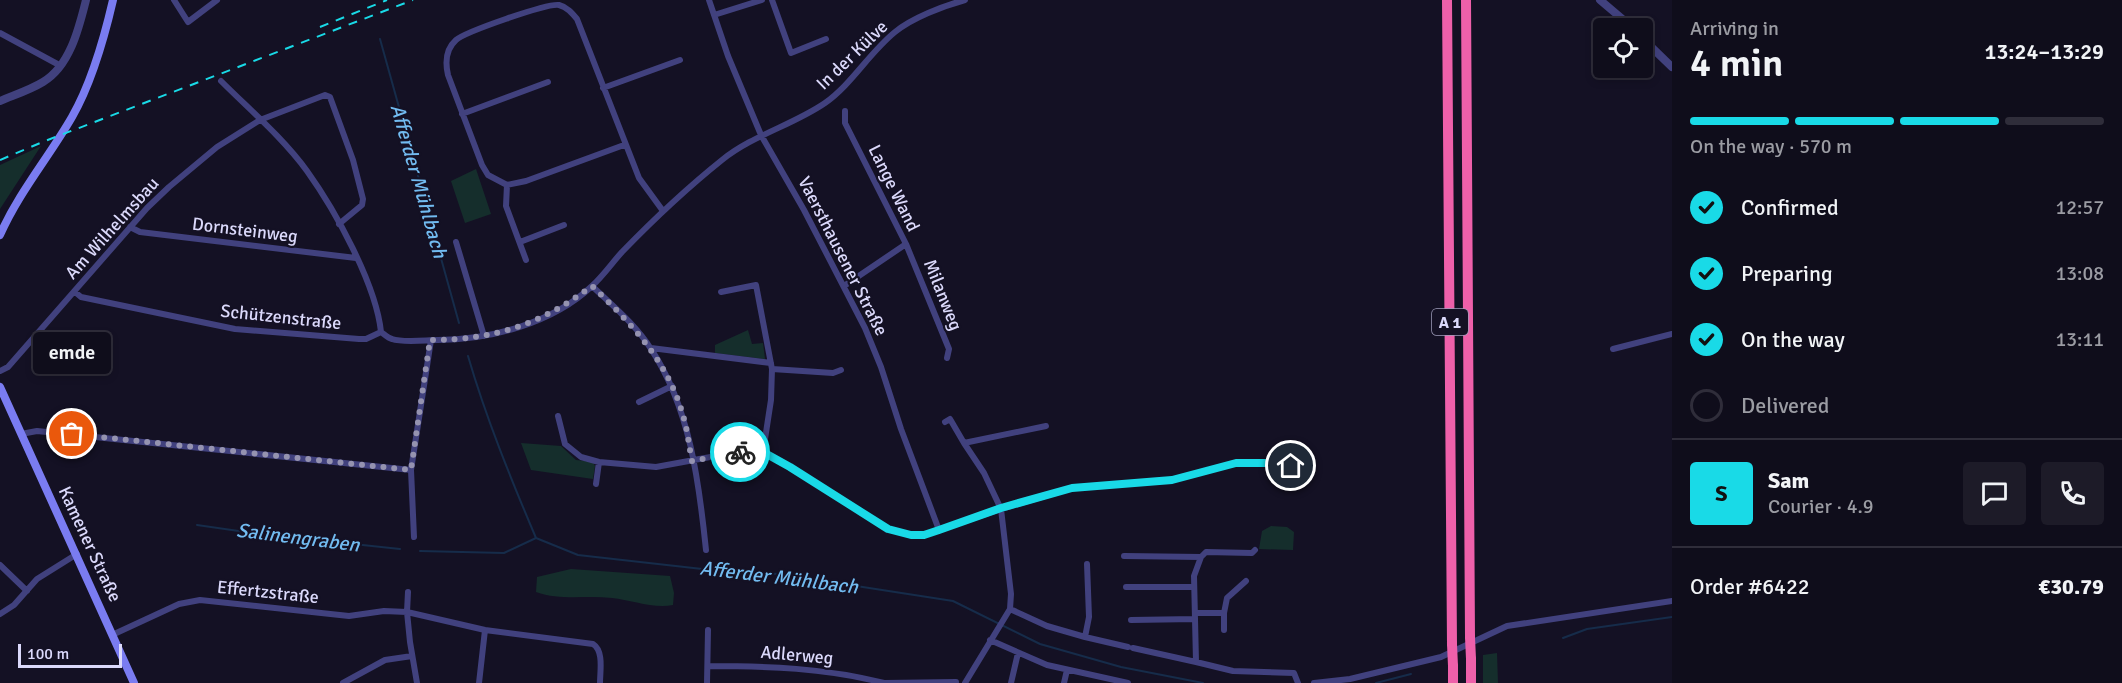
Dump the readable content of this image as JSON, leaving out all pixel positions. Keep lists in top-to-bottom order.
{
  "streets": {
    "highway": ["A 1"],
    "main road": ["Kamener Straße"],
    "street": [
      "In der Külve",
      "Lange Wand",
      "Am Wilhelmsbau",
      "Dornsteinweg",
      "Vaersthausener Straße",
      "Milanweg",
      "Schützenstraße",
      "Effertzstraße",
      "Adlerweg"
    ]
  },
  "crossings": [
    ["In der Külve", "Vaersthausener Straße"],
    ["In der Külve", "Schützenstraße"],
    ["Lange Wand", "Vaersthausener Straße"],
    ["Lange Wand", "Milanweg"],
    ["Am Wilhelmsbau", "Dornsteinweg"],
    ["Am Wilhelmsbau", "Schützenstraße"],
    ["Vaersthausener Straße", "Schützenstraße"],
    ["Kamener Straße", "Effertzstraße"]
  ],
  "water": ["Afferder Mühlbach", "Salinengraben"],
  "places": ["emde"],
  "scale_bar": "100 m",
  "page": {
    "heading": ["4 min", "Arriving in", "13:24–13:29"],
    "panel": [
      "Sam",
      "Courier · 4.9",
      "Order #6422",
      "€30.79"
    ],
    "bar": "On the way · 570 m",
    "list": [
      ["Confirmed", "12:57"],
      ["Preparing", "13:08"],
      ["On the way", "13:11"],
      "Delivered"
    ],
    "bubble": "emde",
    "round": "S",
    "scale": "100 m"
  }
}
